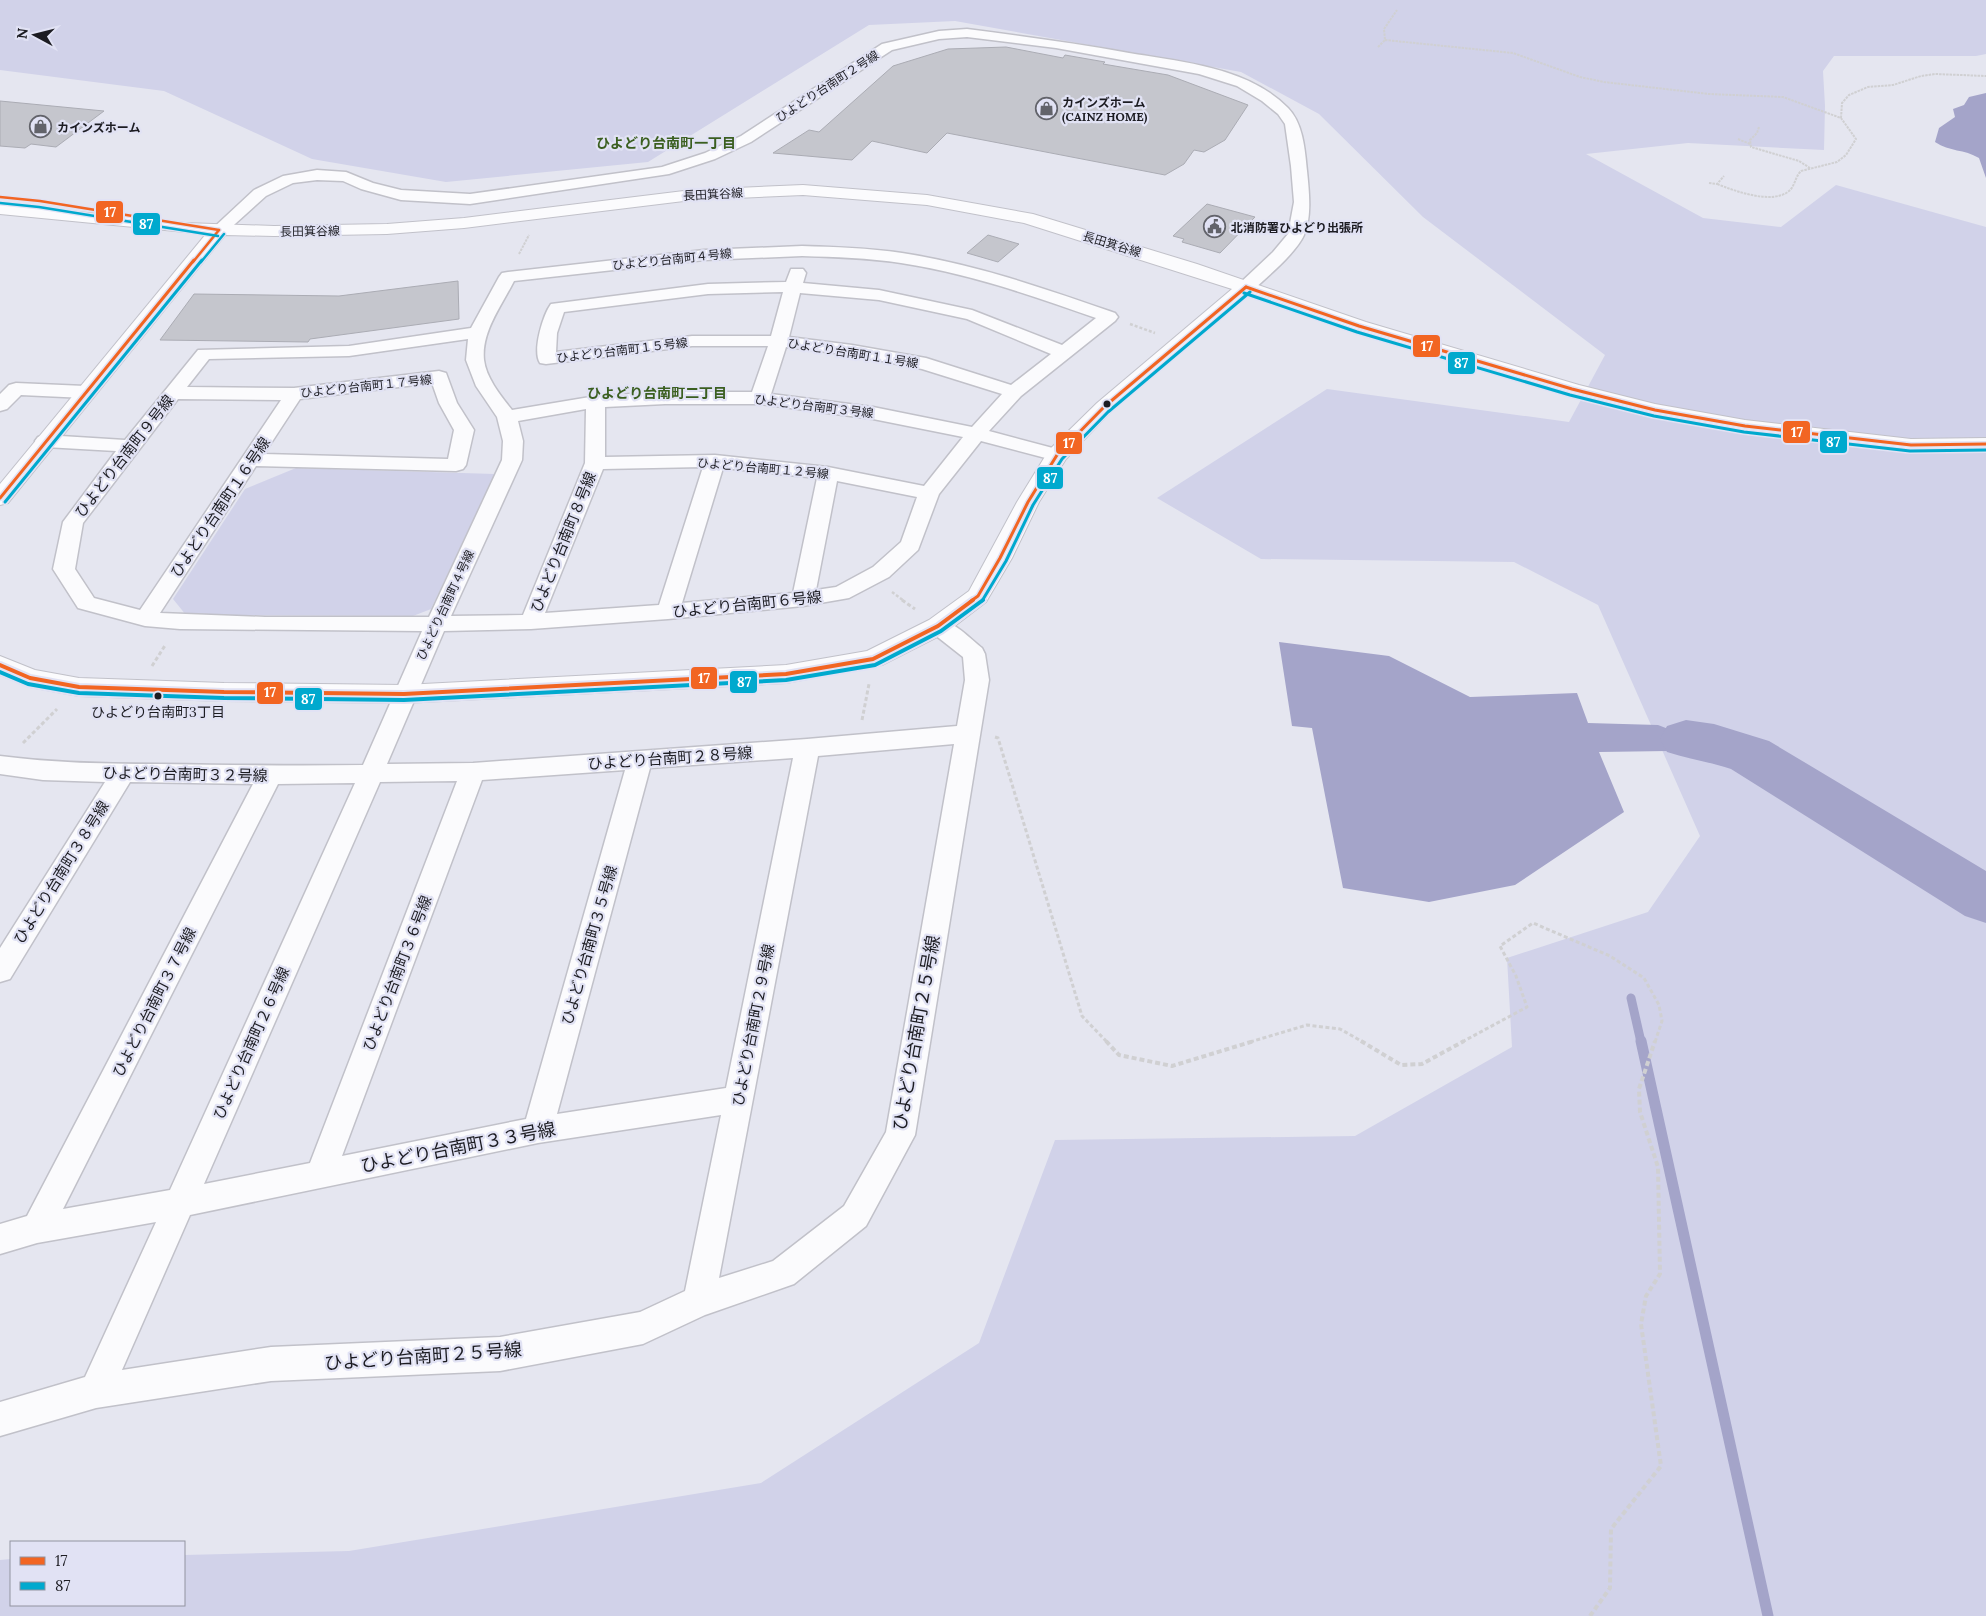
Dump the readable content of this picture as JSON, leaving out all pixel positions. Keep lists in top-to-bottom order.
{
  "streets": {
    "street": [
      "ひよどり台南町２号線",
      "長田箕谷線",
      "ひよどり台南町４号線",
      "ひよどり台南町１５号線",
      "ひよどり台南町１１号線",
      "ひよどり台南町１７号線",
      "ひよどり台南町３号線",
      "ひよどり台南町９号線",
      "ひよどり台南町１２号線",
      "ひよどり台南町１６号線",
      "ひよどり台南町８号線",
      "ひよどり台南町６号線",
      "ひよどり台南町２８号線",
      "ひよどり台南町３２号線",
      "ひよどり台南町３８号線",
      "ひよどり台南町３５号線",
      "ひよどり台南町３６号線",
      "ひよどり台南町３７号線",
      "ひよどり台南町２９号線",
      "ひよどり台南町２５号線",
      "ひよどり台南町２６号線",
      "ひよどり台南町３３号線"
    ]
  },
  "crossings": [
    ["ひよどり台南町２号線", "長田箕谷線"],
    ["ひよどり台南町４号線", "ひよどり台南町３号線"],
    ["ひよどり台南町４号線", "ひよどり台南町９号線"],
    ["ひよどり台南町４号線", "ひよどり台南町６号線"],
    ["ひよどり台南町４号線", "ひよどり台南町２６号線"],
    ["ひよどり台南町１５号線", "ひよどり台南町１１号線"],
    ["ひよどり台南町１７号線", "ひよどり台南町９号線"],
    ["ひよどり台南町１７号線", "ひよどり台南町１６号線"],
    ["ひよどり台南町３号線", "ひよどり台南町８号線"],
    ["ひよどり台南町３号線", "ひよどり台南町６号線"],
    ["ひよどり台南町９号線", "ひよどり台南町１６号線"],
    ["ひよどり台南町９号線", "ひよどり台南町６号線"],
    ["ひよどり台南町１２号線", "ひよどり台南町８号線"],
    ["ひよどり台南町１２号線", "ひよどり台南町６号線"],
    ["ひよどり台南町８号線", "ひよどり台南町６号線"],
    ["ひよどり台南町２８号線", "ひよどり台南町３２号線"],
    ["ひよどり台南町２８号線", "ひよどり台南町３５号線"],
    ["ひよどり台南町２８号線", "ひよどり台南町３６号線"],
    ["ひよどり台南町２８号線", "ひよどり台南町２９号線"],
    ["ひよどり台南町２８号線", "ひよどり台南町２５号線"],
    ["ひよどり台南町２８号線", "ひよどり台南町２６号線"],
    ["ひよどり台南町３２号線", "ひよどり台南町３８号線"],
    ["ひよどり台南町３２号線", "ひよどり台南町３７号線"],
    ["ひよどり台南町３２号線", "ひよどり台南町２６号線"],
    ["ひよどり台南町３５号線", "ひよどり台南町３３号線"],
    ["ひよどり台南町３６号線", "ひよどり台南町３３号線"],
    ["ひよどり台南町３７号線", "ひよどり台南町３３号線"],
    ["ひよどり台南町２９号線", "ひよどり台南町２５号線"],
    ["ひよどり台南町２９号線", "ひよどり台南町３３号線"],
    ["ひよどり台南町２５号線", "ひよどり台南町２６号線"],
    ["ひよどり台南町２６号線", "ひよどり台南町３３号線"]
  ],
  "districts": ["ひよどり台南町一丁目", "ひよどり台南町二丁目"],
  "places": {
    "shop": ["カインズホーム (CAINZ HOME)", "カインズホーム"],
    "public building": ["北消防署ひよどり出張所"],
    "other": ["ひよどり台南町3丁目"]
  },
  "lines": ["transit line 17", "transit line 87"],
  "legend": ["17", "87"],
  "north": "left"
}
